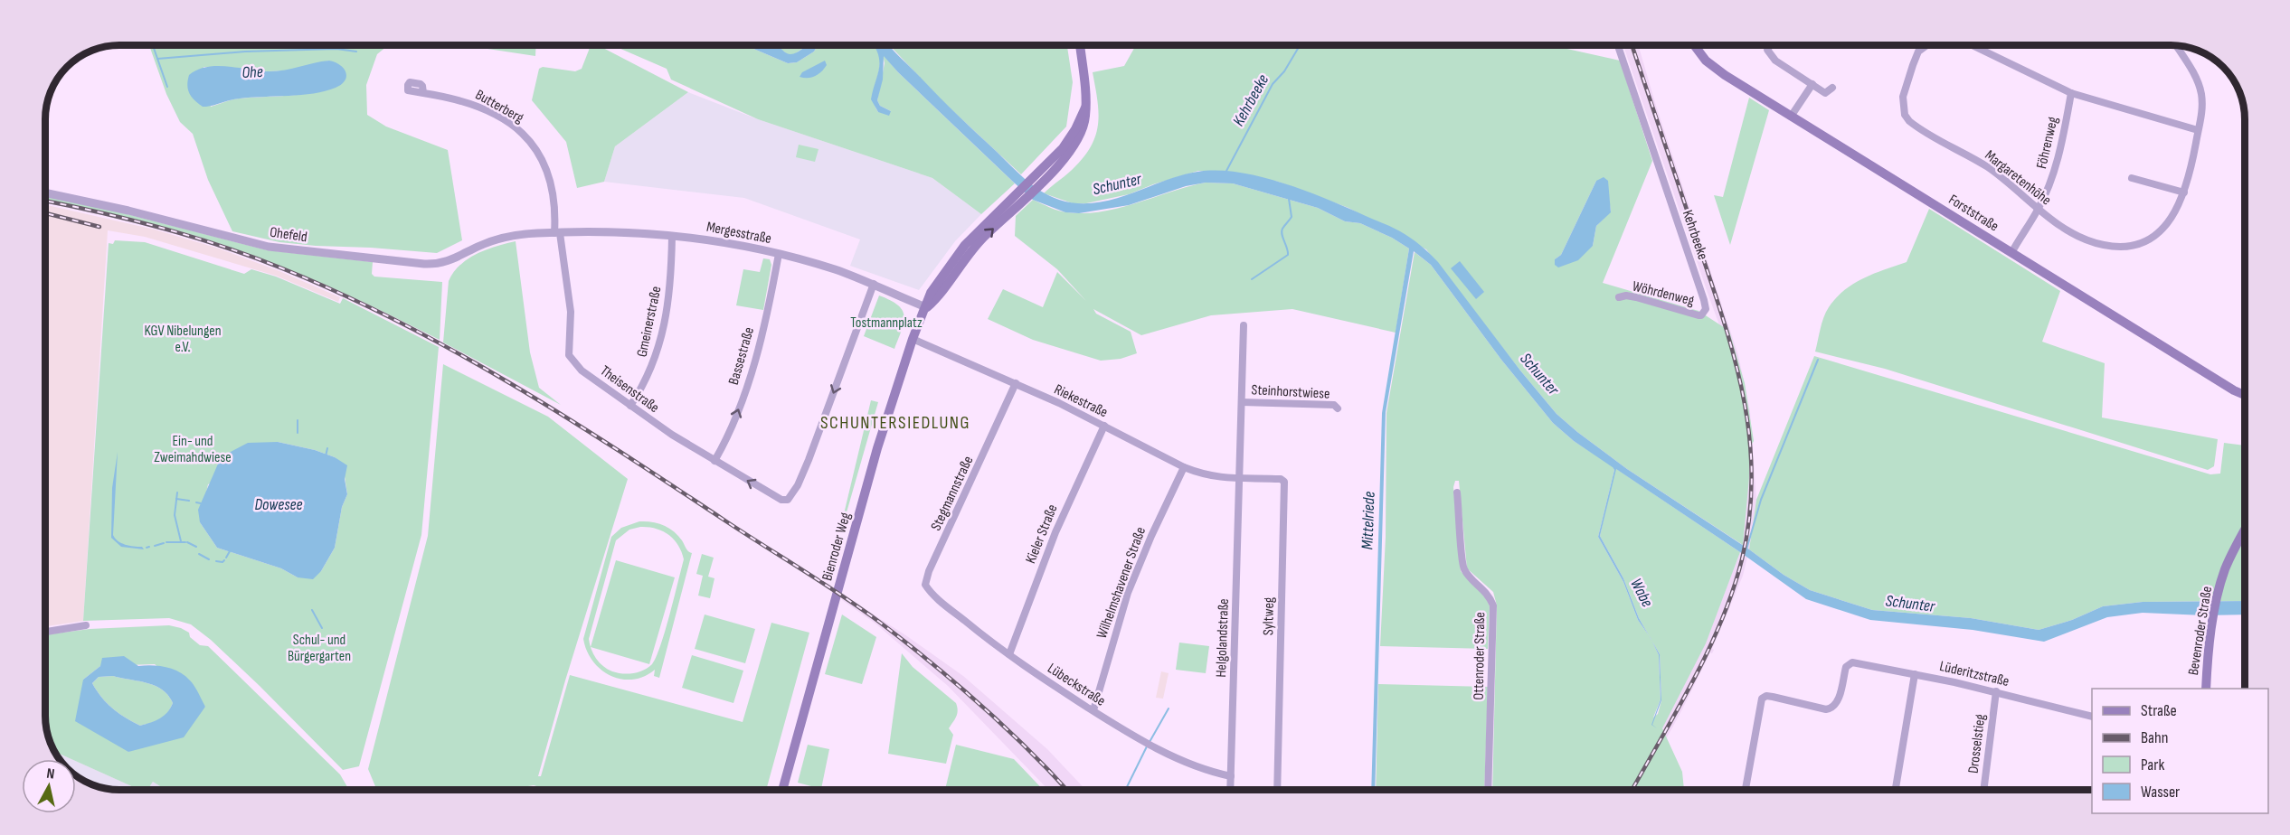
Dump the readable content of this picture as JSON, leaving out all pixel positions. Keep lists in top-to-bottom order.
{
  "streets": {
    "main road": ["Forststraße", "Bienroder Weg", "Bevenroder Straße"],
    "street": [
      "Butterberg",
      "Föhrenweg",
      "Margaretenhöhe",
      "Mergesstraße",
      "Ohefeld",
      "Kehrbeeke",
      "Wöhrdenweg",
      "Gmeinerstraße",
      "Bassestraße",
      "Theisenstraße",
      "Steinhorstwiese",
      "Riekestraße",
      "Stegmannstraße",
      "Kieler Straße",
      "Wilhelmshavener Straße",
      "Syltweg",
      "Helgolandstraße",
      "Ottenroder Straße",
      "Lüderitzstraße",
      "Lübeckstraße",
      "Drosselstieg"
    ]
  },
  "crossings": [
    ["Butterberg", "Mergesstraße"],
    ["Butterberg", "Theisenstraße"],
    ["Föhrenweg", "Margaretenhöhe"],
    ["Föhrenweg", "Forststraße"],
    ["Mergesstraße", "Ohefeld"],
    ["Mergesstraße", "Gmeinerstraße"],
    ["Mergesstraße", "Bassestraße"],
    ["Mergesstraße", "Theisenstraße"],
    ["Mergesstraße", "Bienroder Weg"],
    ["Kehrbeeke", "Wöhrdenweg"],
    ["Gmeinerstraße", "Theisenstraße"],
    ["Bassestraße", "Theisenstraße"],
    ["Steinhorstwiese", "Riekestraße"],
    ["Steinhorstwiese", "Syltweg"],
    ["Steinhorstwiese", "Helgolandstraße"],
    ["Riekestraße", "Stegmannstraße"],
    ["Riekestraße", "Kieler Straße"],
    ["Riekestraße", "Bienroder Weg"],
    ["Riekestraße", "Wilhelmshavener Straße"],
    ["Riekestraße", "Syltweg"],
    ["Riekestraße", "Helgolandstraße"],
    ["Stegmannstraße", "Lübeckstraße"],
    ["Kieler Straße", "Lübeckstraße"],
    ["Wilhelmshavener Straße", "Lübeckstraße"],
    ["Syltweg", "Helgolandstraße"],
    ["Helgolandstraße", "Lübeckstraße"],
    ["Lüderitzstraße", "Drosselstieg"]
  ],
  "one_way": ["Bassestraße"],
  "districts": ["SCHUNTERSIEDLUNG"],
  "water": [
    "Ohe",
    "Kehrbeeke",
    "Schunter",
    "Dowesee",
    "Mittelriede",
    "Wabe"
  ],
  "parks": [
    "Tostmannplatz",
    "KGV Nibelungen e.V.",
    "Ein- und Zweimahdwiese",
    "Schul- und Bürgergarten"
  ],
  "legend": [
    "Straße",
    "Bahn",
    "Park",
    "Wasser"
  ],
  "north": "top"
}
